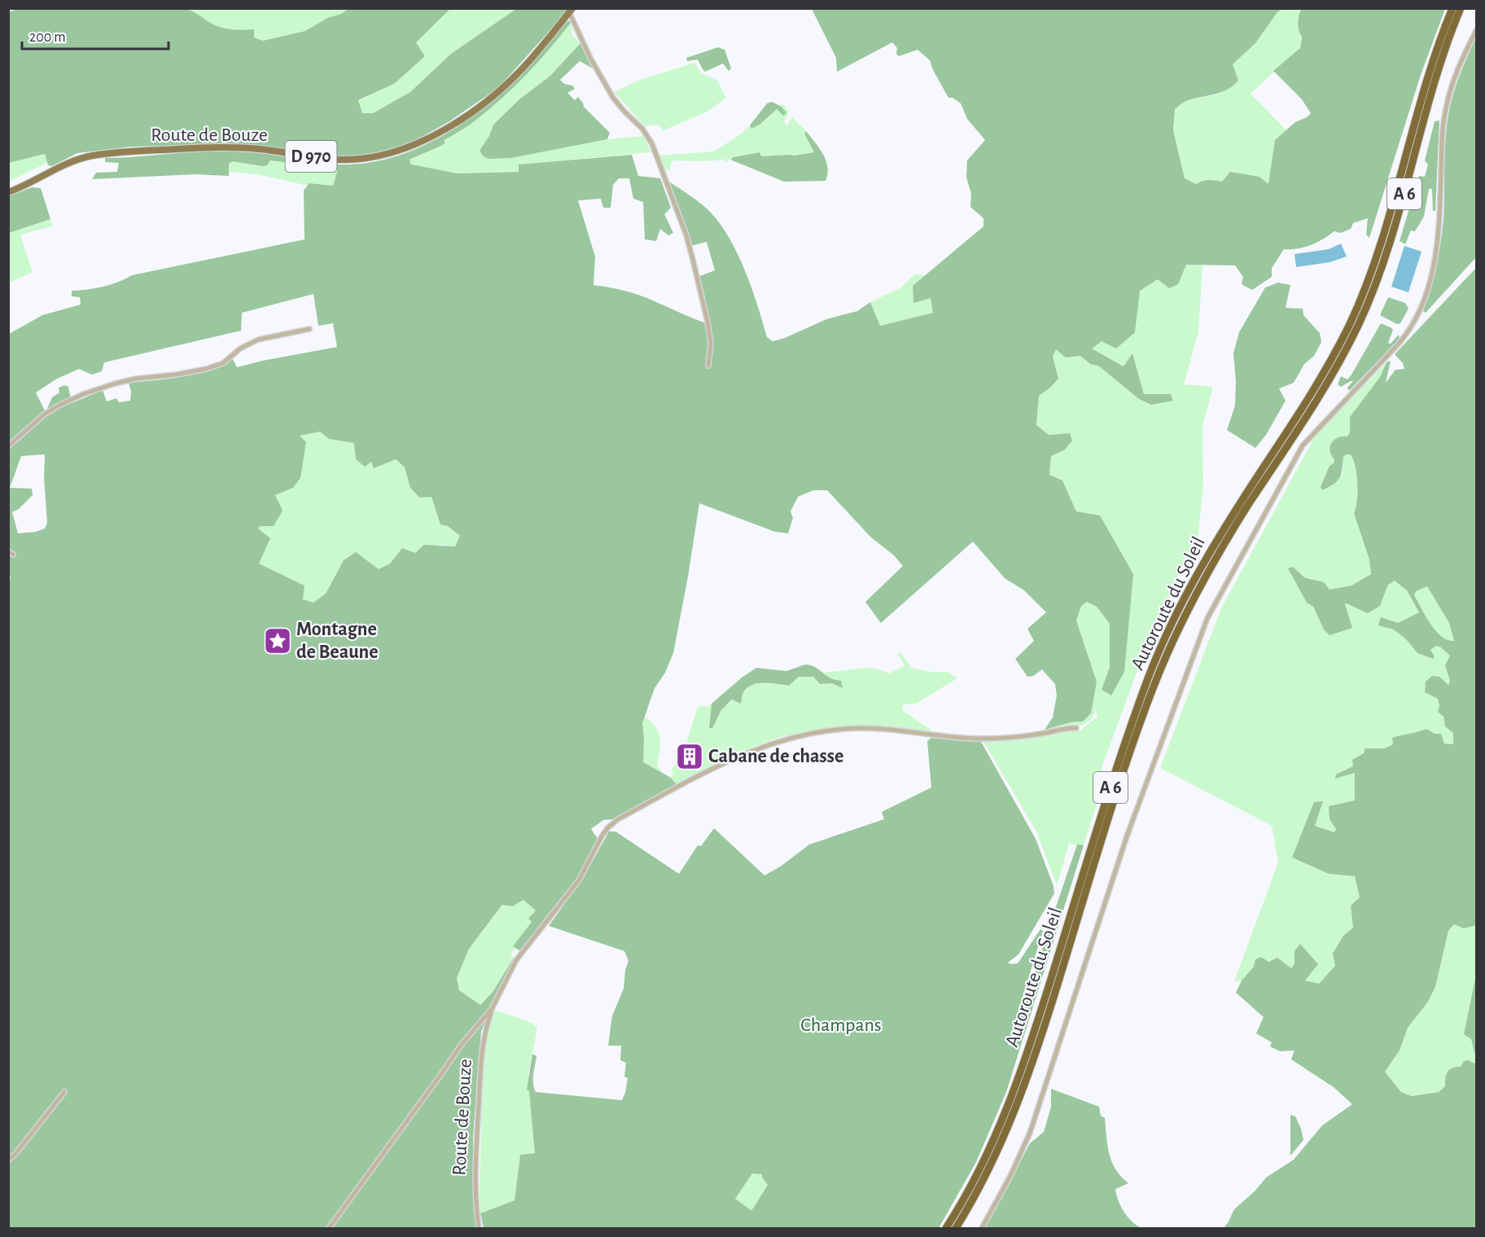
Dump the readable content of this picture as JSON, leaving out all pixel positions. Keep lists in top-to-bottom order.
{
  "streets": {
    "highway": ["A 6", "Autoroute du Soleil"],
    "main road": ["Route de Bouze", "D 970"]
  },
  "parks": ["Champans"],
  "places": {
    "place": ["Montagne de Beaune"],
    "building": ["Cabane de chasse"]
  },
  "scale_bar": "200 m"
}
